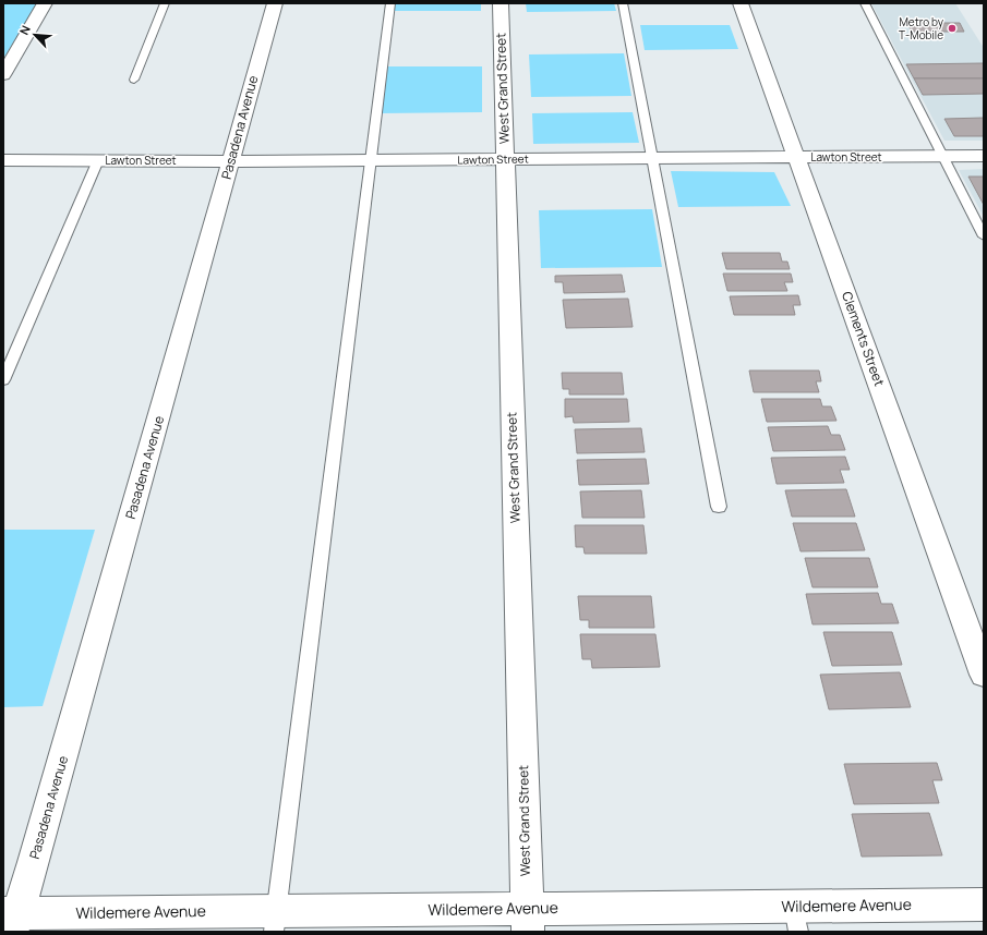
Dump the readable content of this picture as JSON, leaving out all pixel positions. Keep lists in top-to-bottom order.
{
  "streets": {
    "street": [
      "West Grand Street",
      "Pasadena Avenue",
      "Lawton Street",
      "Clements Street",
      "Wildemere Avenue"
    ]
  },
  "crossings": [
    ["West Grand Street", "Lawton Street"],
    ["West Grand Street", "Wildemere Avenue"],
    ["Pasadena Avenue", "Lawton Street"],
    ["Pasadena Avenue", "Wildemere Avenue"],
    ["Lawton Street", "Clements Street"]
  ],
  "places": ["Metro by T-Mobile"],
  "north": "top left"
}
